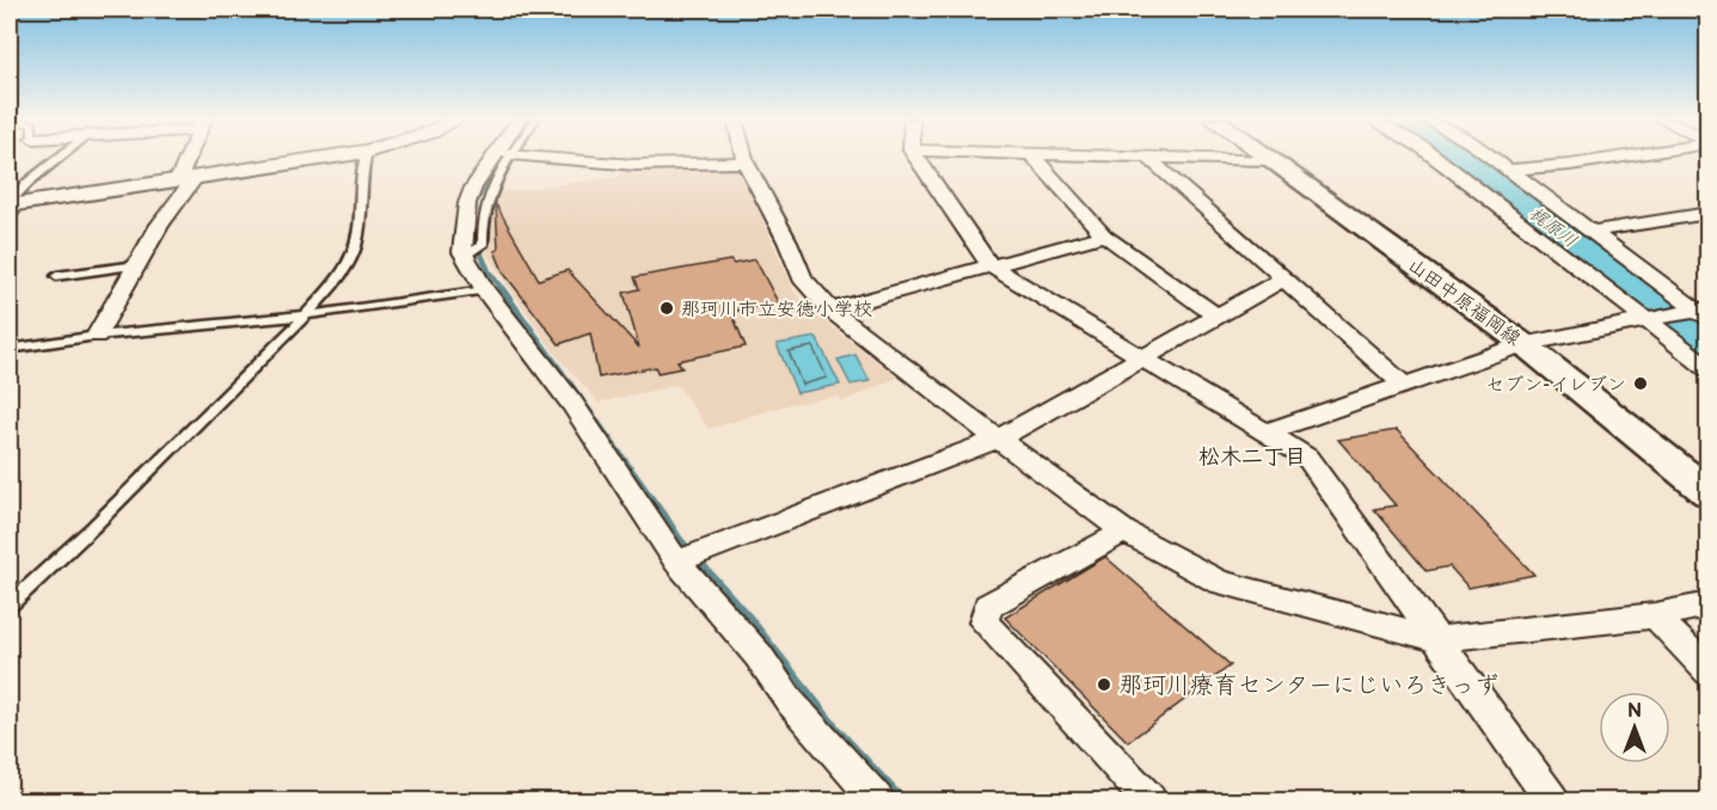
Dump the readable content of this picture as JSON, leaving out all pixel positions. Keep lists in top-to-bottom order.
{
  "streets": {
    "main road": ["山田中原福岡線"]
  },
  "districts": ["松木二丁目"],
  "water": ["梶原川"],
  "places": ["那珂川市立安徳小学校", "セブン-イレブン", "那珂川療育センターにじいろきっず"],
  "north": "top"
}
